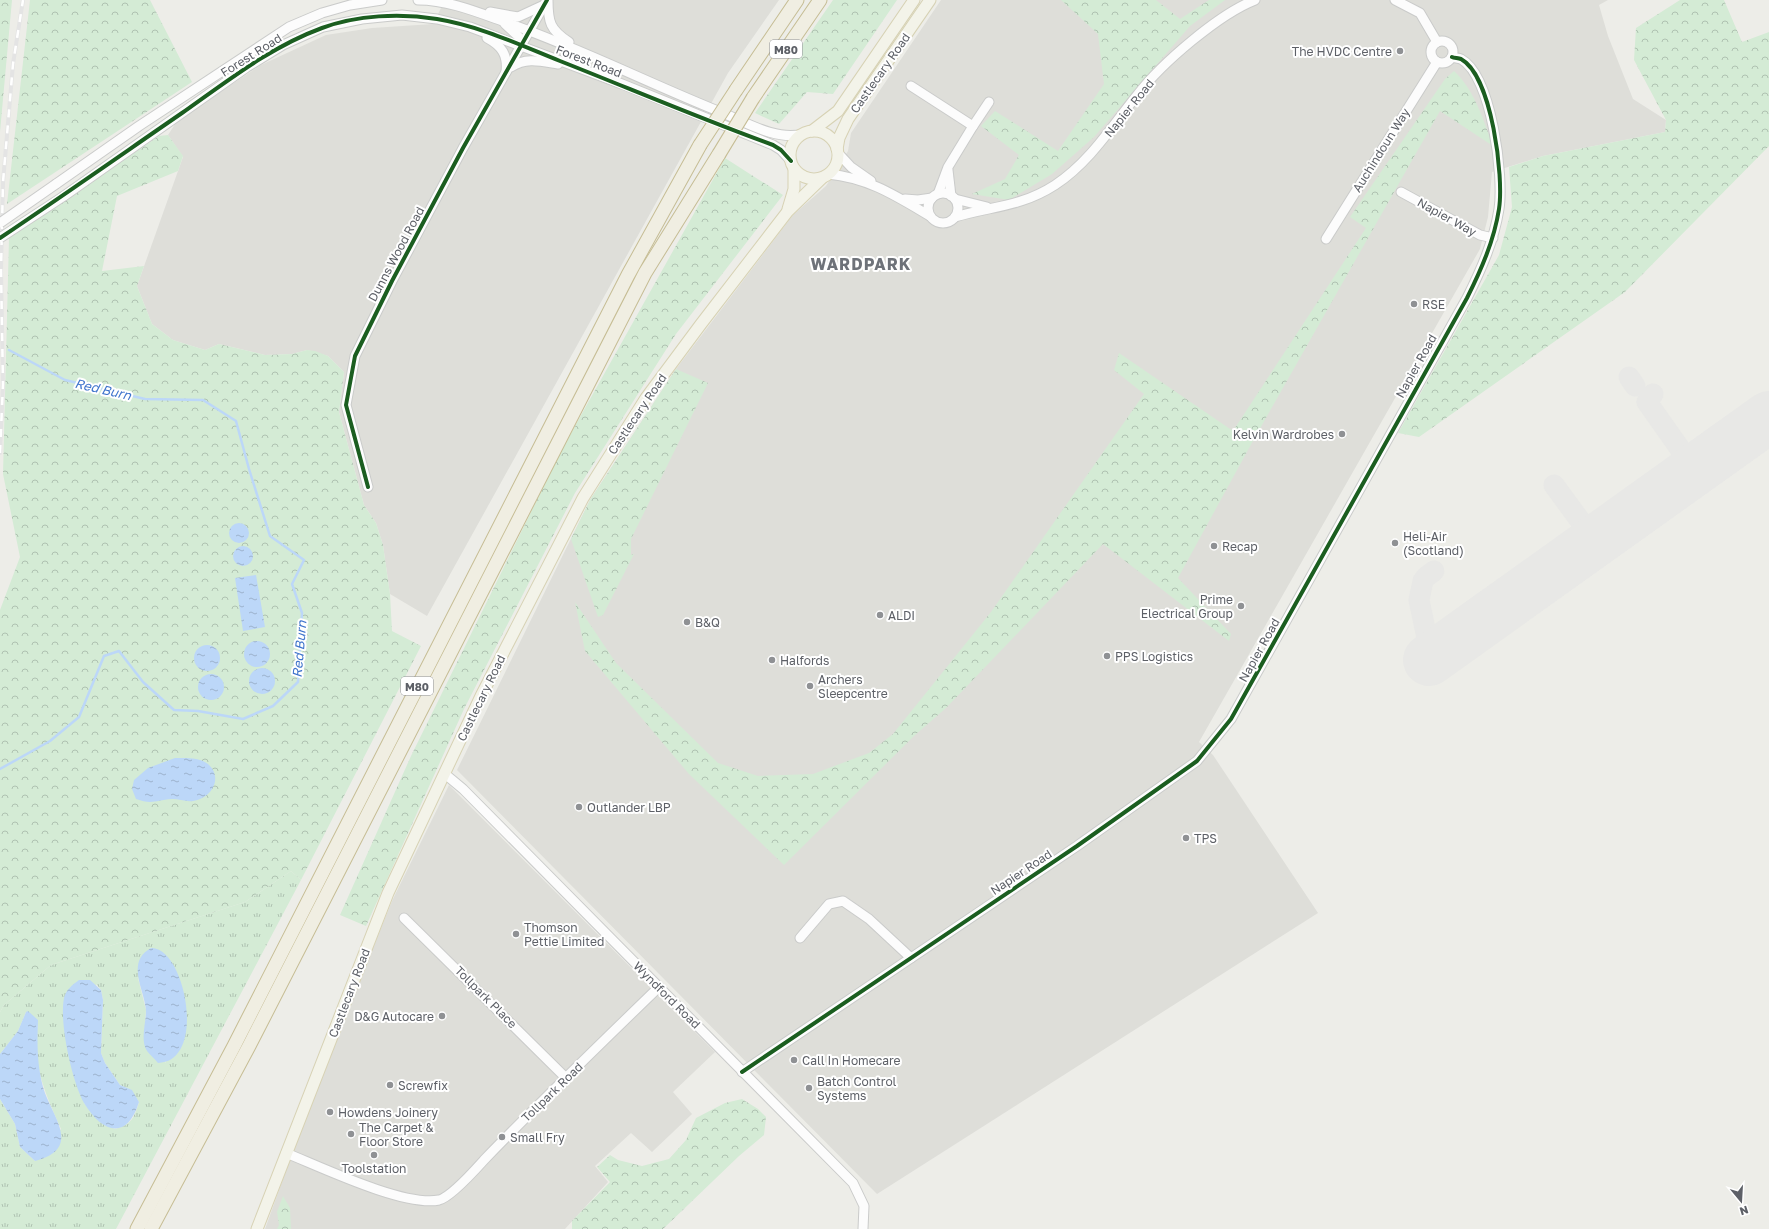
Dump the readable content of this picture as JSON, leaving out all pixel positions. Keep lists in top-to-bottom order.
{
  "streets": {
    "highway": ["M80"],
    "main road": ["Castlecary Road"],
    "street": [
      "Forest Road",
      "Napier Road",
      "Auchindoun Way",
      "Napier Way",
      "Dunns Wood Road",
      "Wyndford Road",
      "Tollpark Place",
      "Tollpark Road"
    ]
  },
  "crossings": [
    ["Forest Road", "Castlecary Road"],
    ["Forest Road", "Dunns Wood Road"],
    ["Castlecary Road", "Wyndford Road"],
    ["Castlecary Road", "Tollpark Road"],
    ["Napier Road", "Auchindoun Way"],
    ["Napier Road", "Napier Way"],
    ["Napier Road", "Wyndford Road"],
    ["Wyndford Road", "Tollpark Road"],
    ["Tollpark Place", "Tollpark Road"]
  ],
  "districts": ["WARDPARK"],
  "water": ["Red Burn"],
  "places": [
    "The HVDC Centre",
    "RSE",
    "Kelvin Wardrobes",
    "Heli-Air (Scotland)",
    "Recap",
    "Prime Electrical Group",
    "ALDI",
    "B&Q",
    "PPS Logistics",
    "Halfords",
    "Archers Sleepcentre",
    "Outlander LBP",
    "TPS",
    "Thomson Pettie Limited",
    "D&G Autocare",
    "Call In Homecare",
    "Screwfix",
    "Batch Control Systems",
    "Howdens Joinery",
    "The Carpet & Floor Store",
    "Small Fry",
    "Toolstation"
  ],
  "north": "bottom"
}
